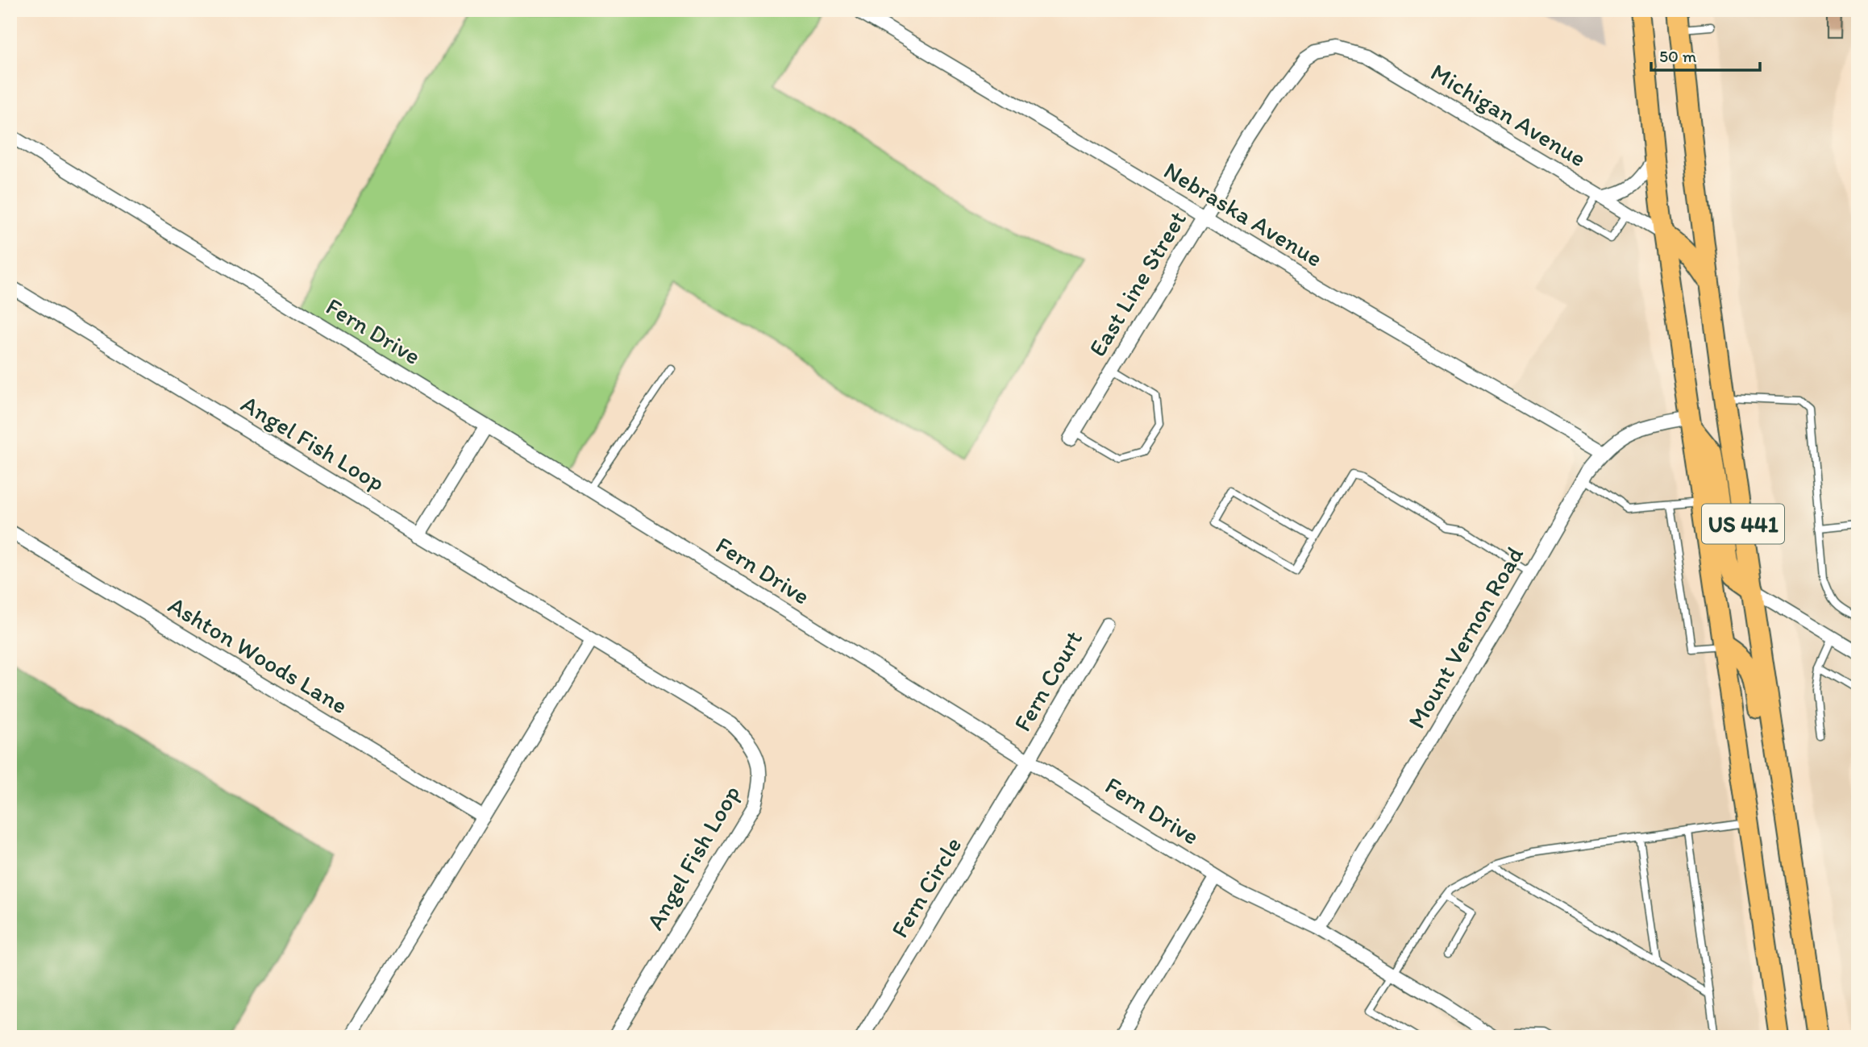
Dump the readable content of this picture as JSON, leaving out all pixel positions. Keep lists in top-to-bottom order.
{
  "streets": {
    "main road": ["US 441"],
    "street": [
      "Michigan Avenue",
      "Nebraska Avenue",
      "East Line Street",
      "Fern Drive",
      "Angel Fish Loop",
      "Mount Vernon Road",
      "Ashton Woods Lane",
      "Fern Court",
      "Fern Circle"
    ]
  },
  "crossings": [
    ["Michigan Avenue", "East Line Street"],
    ["Michigan Avenue", "US 441"],
    ["Nebraska Avenue", "East Line Street"],
    ["Nebraska Avenue", "Mount Vernon Road"],
    ["Fern Drive", "Mount Vernon Road"],
    ["Fern Drive", "Fern Court"],
    ["Fern Drive", "Fern Circle"],
    ["US 441", "Mount Vernon Road"],
    ["Fern Court", "Fern Circle"]
  ],
  "scale_bar": "50 m"
}
